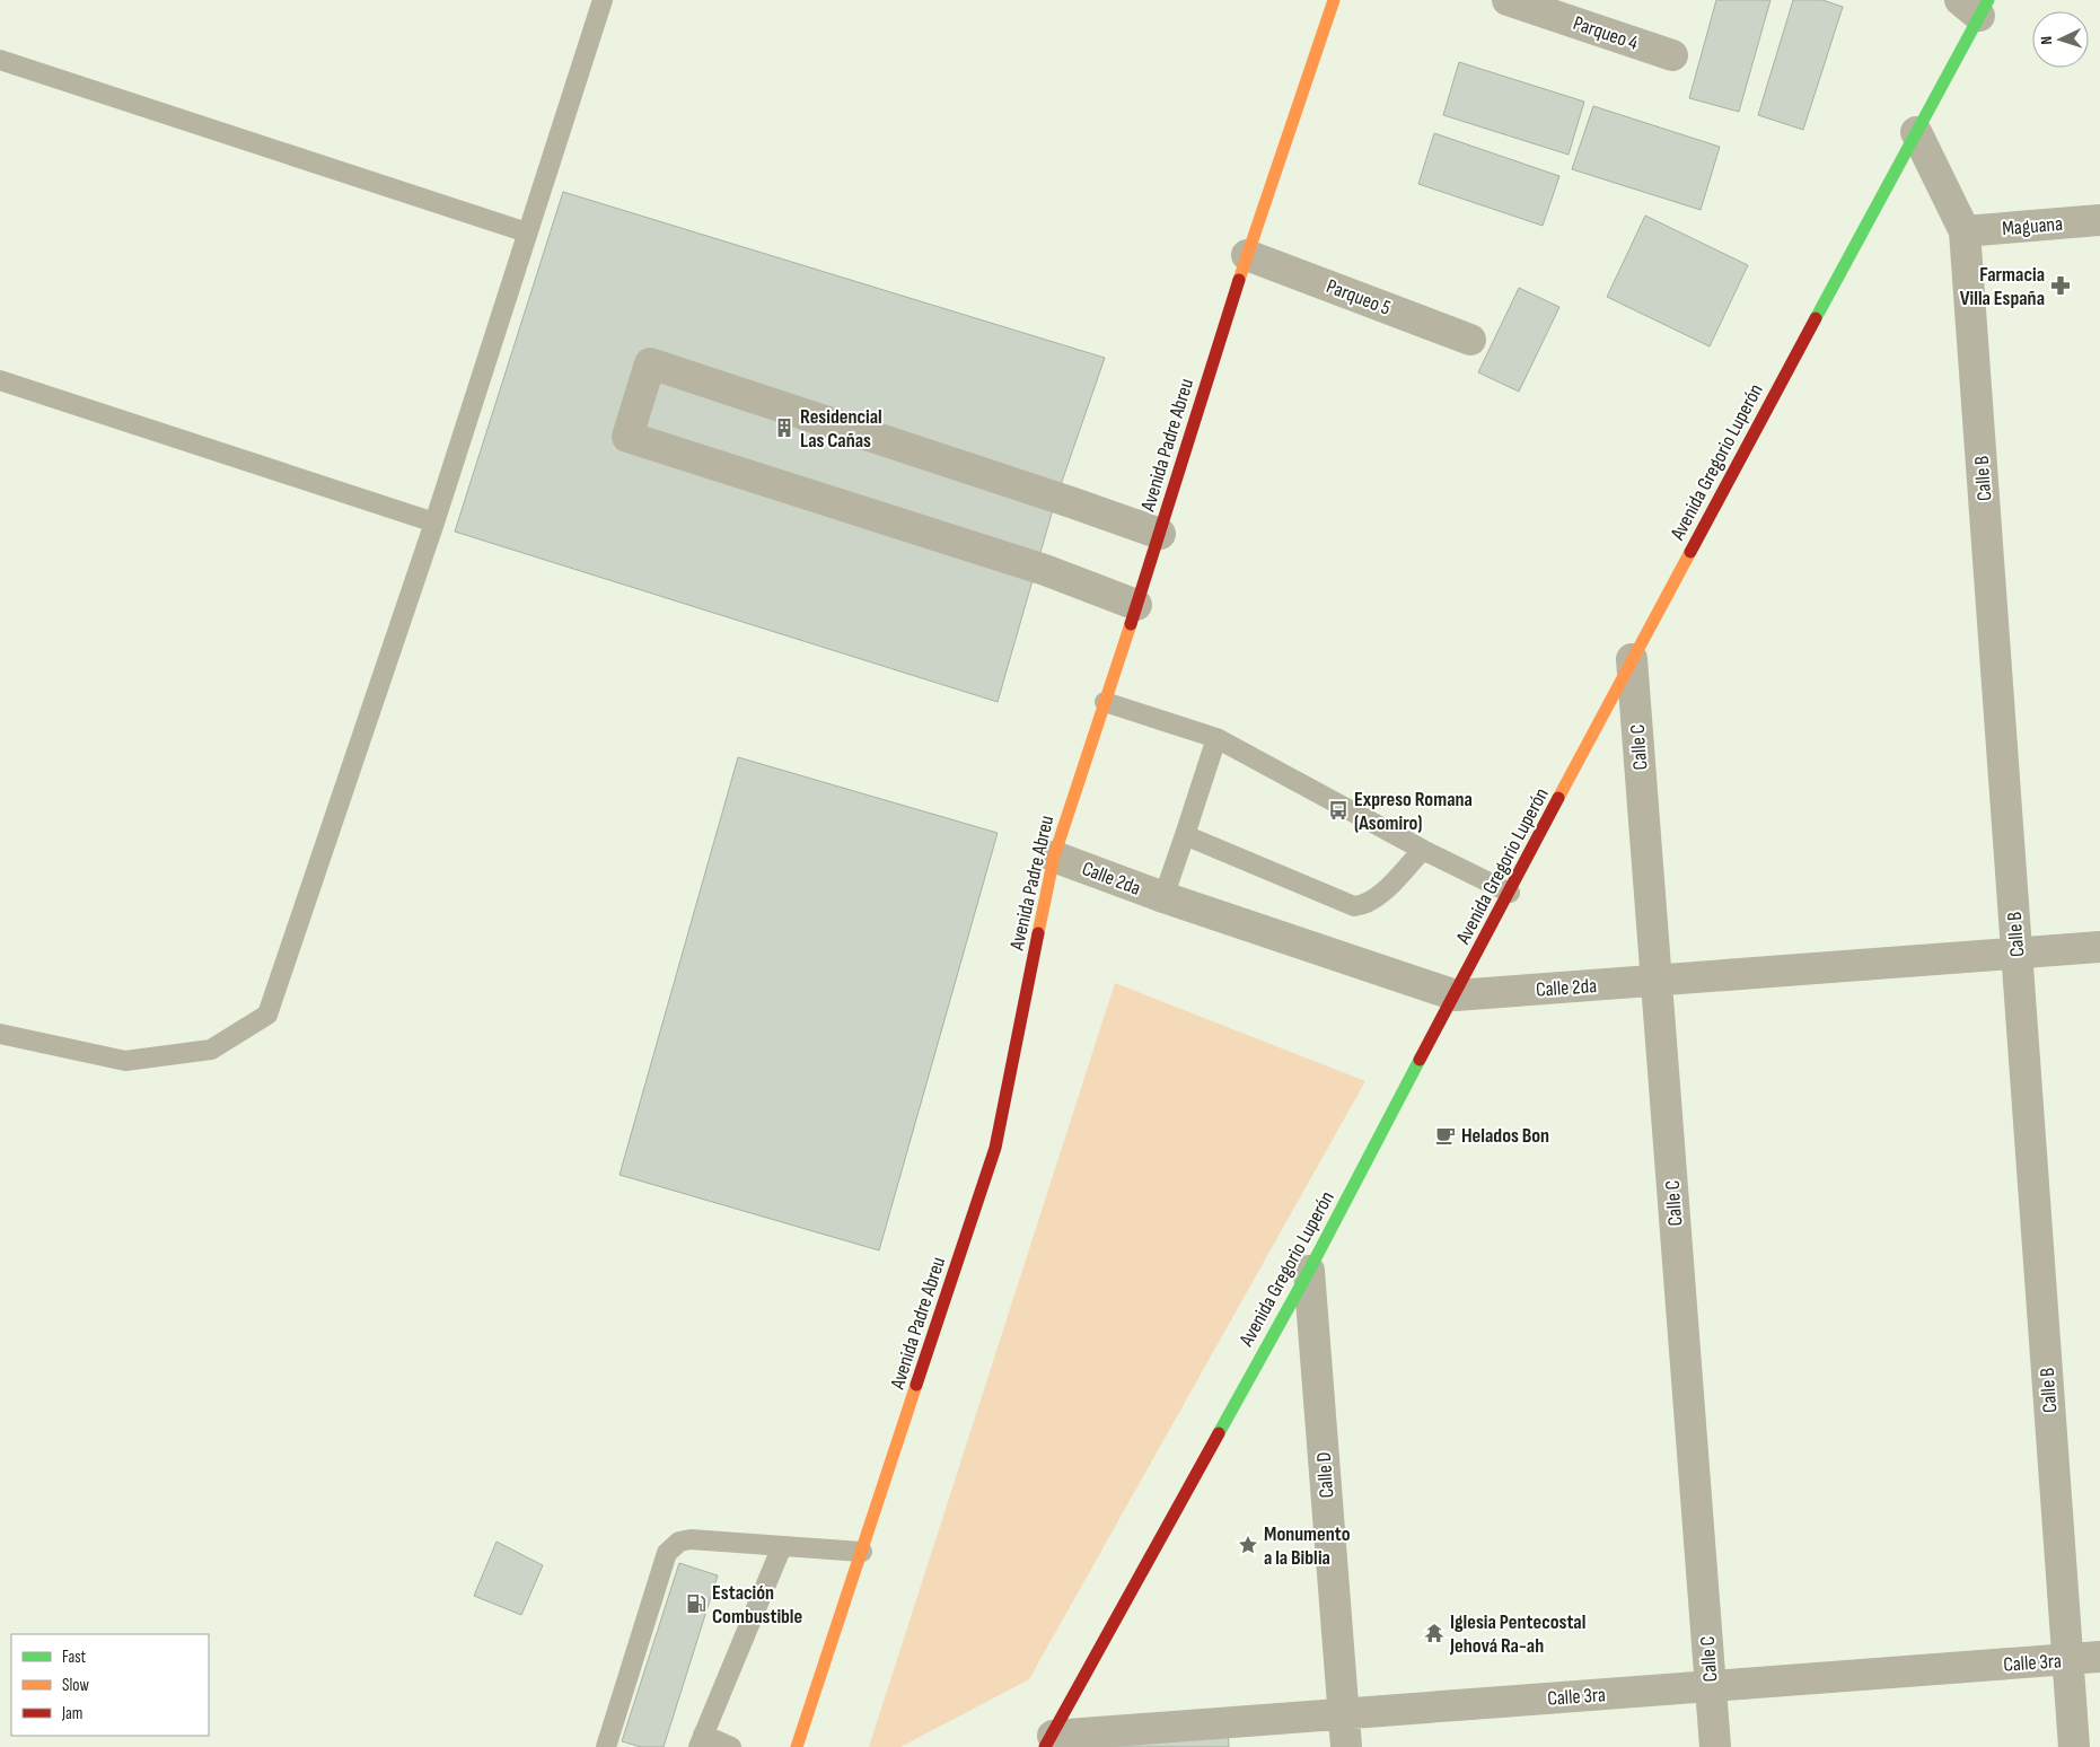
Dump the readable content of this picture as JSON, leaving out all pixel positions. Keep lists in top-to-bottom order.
{
  "streets": {
    "main road": ["Avenida Padre Abreu", "Avenida Gregorio Luperón"],
    "street": [
      "Parqueo 4",
      "Maguana",
      "Parqueo 5",
      "Calle B",
      "Calle C",
      "Calle 2da",
      "Calle D",
      "Calle 3ra"
    ]
  },
  "crossings": [
    ["Maguana", "Calle B"],
    ["Parqueo 5", "Avenida Padre Abreu"],
    ["Avenida Padre Abreu", "Calle 2da"],
    ["Avenida Gregorio Luperón", "Calle B"],
    ["Avenida Gregorio Luperón", "Calle C"],
    ["Avenida Gregorio Luperón", "Calle 2da"],
    ["Avenida Gregorio Luperón", "Calle D"],
    ["Avenida Gregorio Luperón", "Calle 3ra"],
    ["Calle B", "Calle 2da"],
    ["Calle B", "Calle 3ra"],
    ["Calle C", "Calle 2da"],
    ["Calle C", "Calle 3ra"],
    ["Calle D", "Calle 3ra"]
  ],
  "places": {
    "pharmacy": ["Farmacia Villa España"],
    "building": ["Residencial Las Cañas"],
    "bus stop": ["Expreso Romana (Asomiro)"],
    "cafe": ["Helados Bon"],
    "place": ["Monumento a la Biblia"],
    "fuel station": ["Estación Combustible"],
    "temple": ["Iglesia Pentecostal Jehová Ra-ah"]
  },
  "legend": ["Fast", "Slow", "Jam"],
  "north": "left"
}
